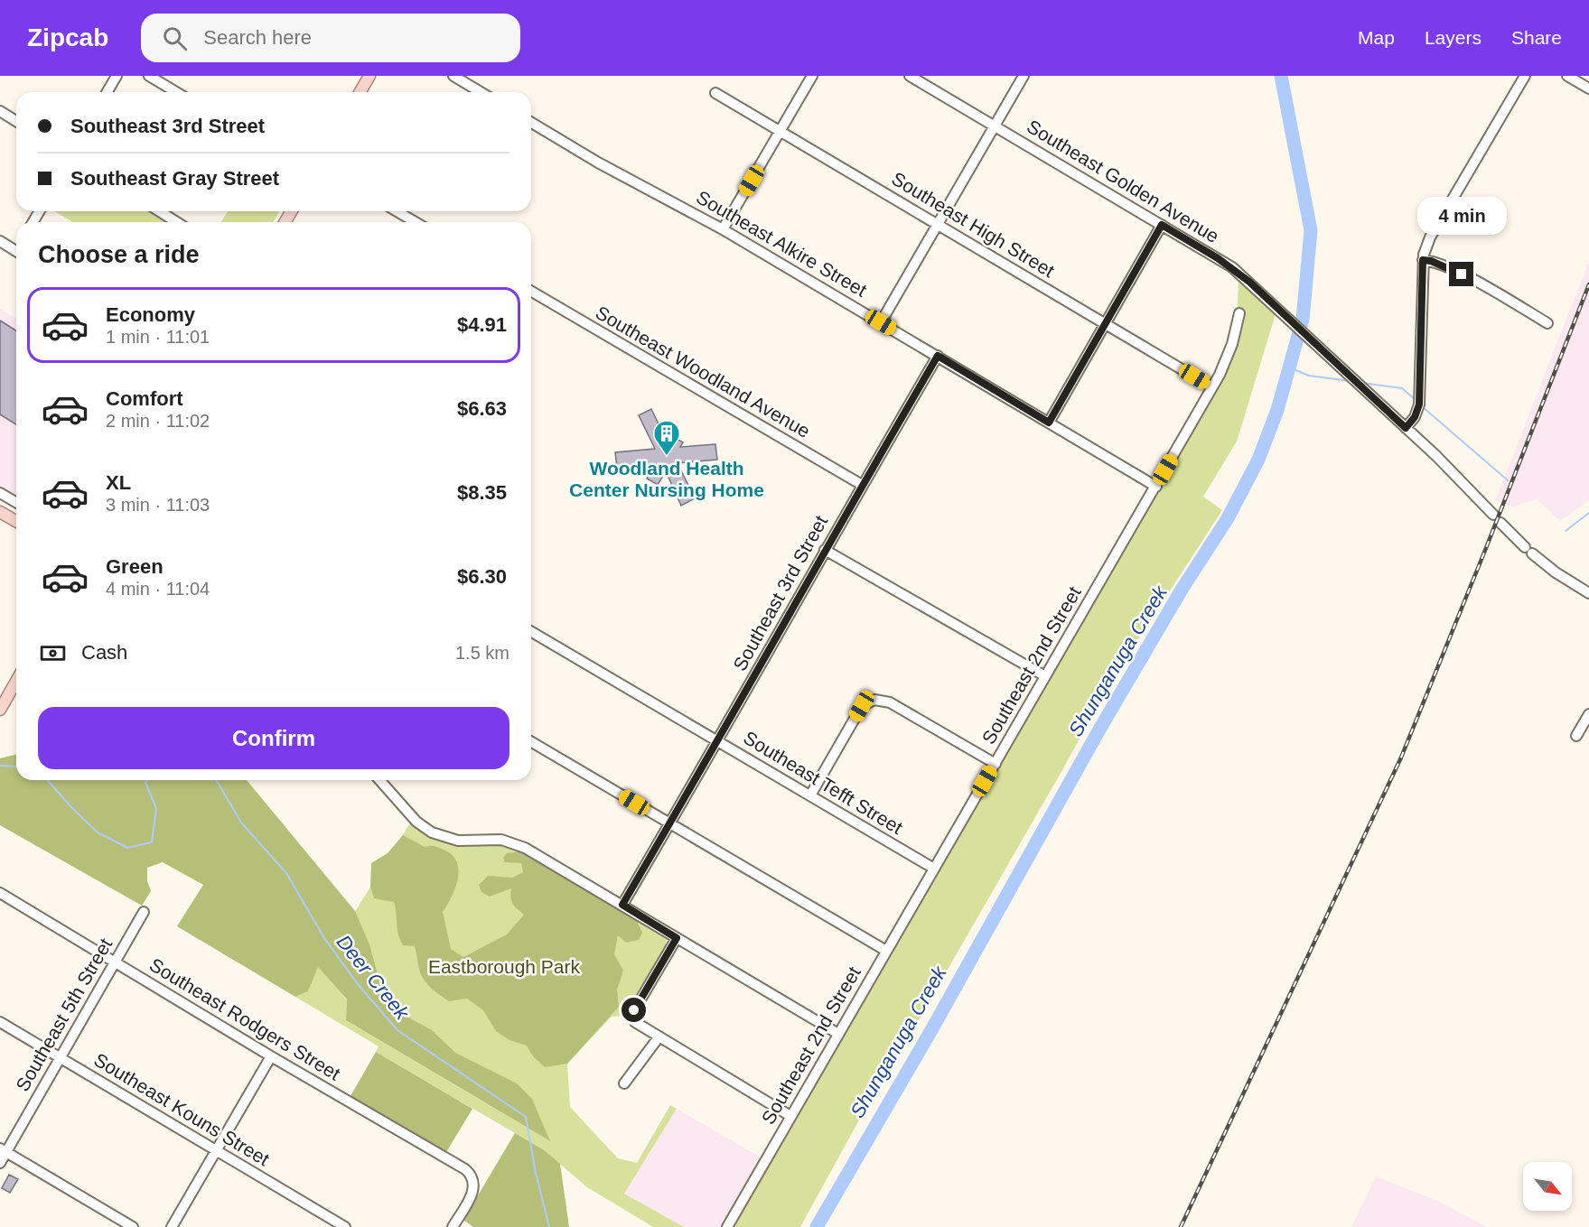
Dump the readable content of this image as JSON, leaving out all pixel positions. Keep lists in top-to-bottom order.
{
  "streets": {
    "street": [
      "Southeast Golden Avenue",
      "Southeast High Street",
      "Southeast Alkire Street",
      "Southeast Woodland Avenue",
      "Southeast 3rd Street",
      "Southeast 2nd Street",
      "Southeast Tefft Street",
      "Southeast 5th Street",
      "Southeast Rodgers Street",
      "Southeast Kouns Street"
    ]
  },
  "crossings": [
    ["Southeast High Street", "Southeast 2nd Street"],
    ["Southeast Alkire Street", "Southeast 3rd Street"],
    ["Southeast Alkire Street", "Southeast 2nd Street"],
    ["Southeast Woodland Avenue", "Southeast 3rd Street"],
    ["Southeast 3rd Street", "Southeast Tefft Street"],
    ["Southeast 2nd Street", "Southeast Tefft Street"],
    ["Southeast 5th Street", "Southeast Rodgers Street"],
    ["Southeast 5th Street", "Southeast Kouns Street"]
  ],
  "water": ["Shunganuga Creek", "Deer Creek"],
  "parks": ["Eastborough Park"],
  "places": {
    "building": ["Woodland Health Center Nursing Home"]
  },
  "north": "bottom right",
  "page": {
    "header": "Zipcab",
    "search": "Search here",
    "nav": ["Map", "Layers", "Share"],
    "banner": ["Southeast 3rd Street", "Southeast Gray Street"],
    "bubble": "4 min",
    "heading": "Choose a ride",
    "list": [
      {
        "name": "Economy",
        "note": "1 min · 11:01",
        "value": "$4.91"
      },
      {
        "name": "Comfort",
        "note": "2 min · 11:02",
        "value": "$6.63"
      },
      {
        "name": "XL",
        "note": "3 min · 11:03",
        "value": "$8.35"
      },
      {
        "name": "Green",
        "note": "4 min · 11:04",
        "value": "$6.30"
      }
    ],
    "pay": ["Cash", "1.5 km"],
    "buttons": "Confirm"
  }
}
